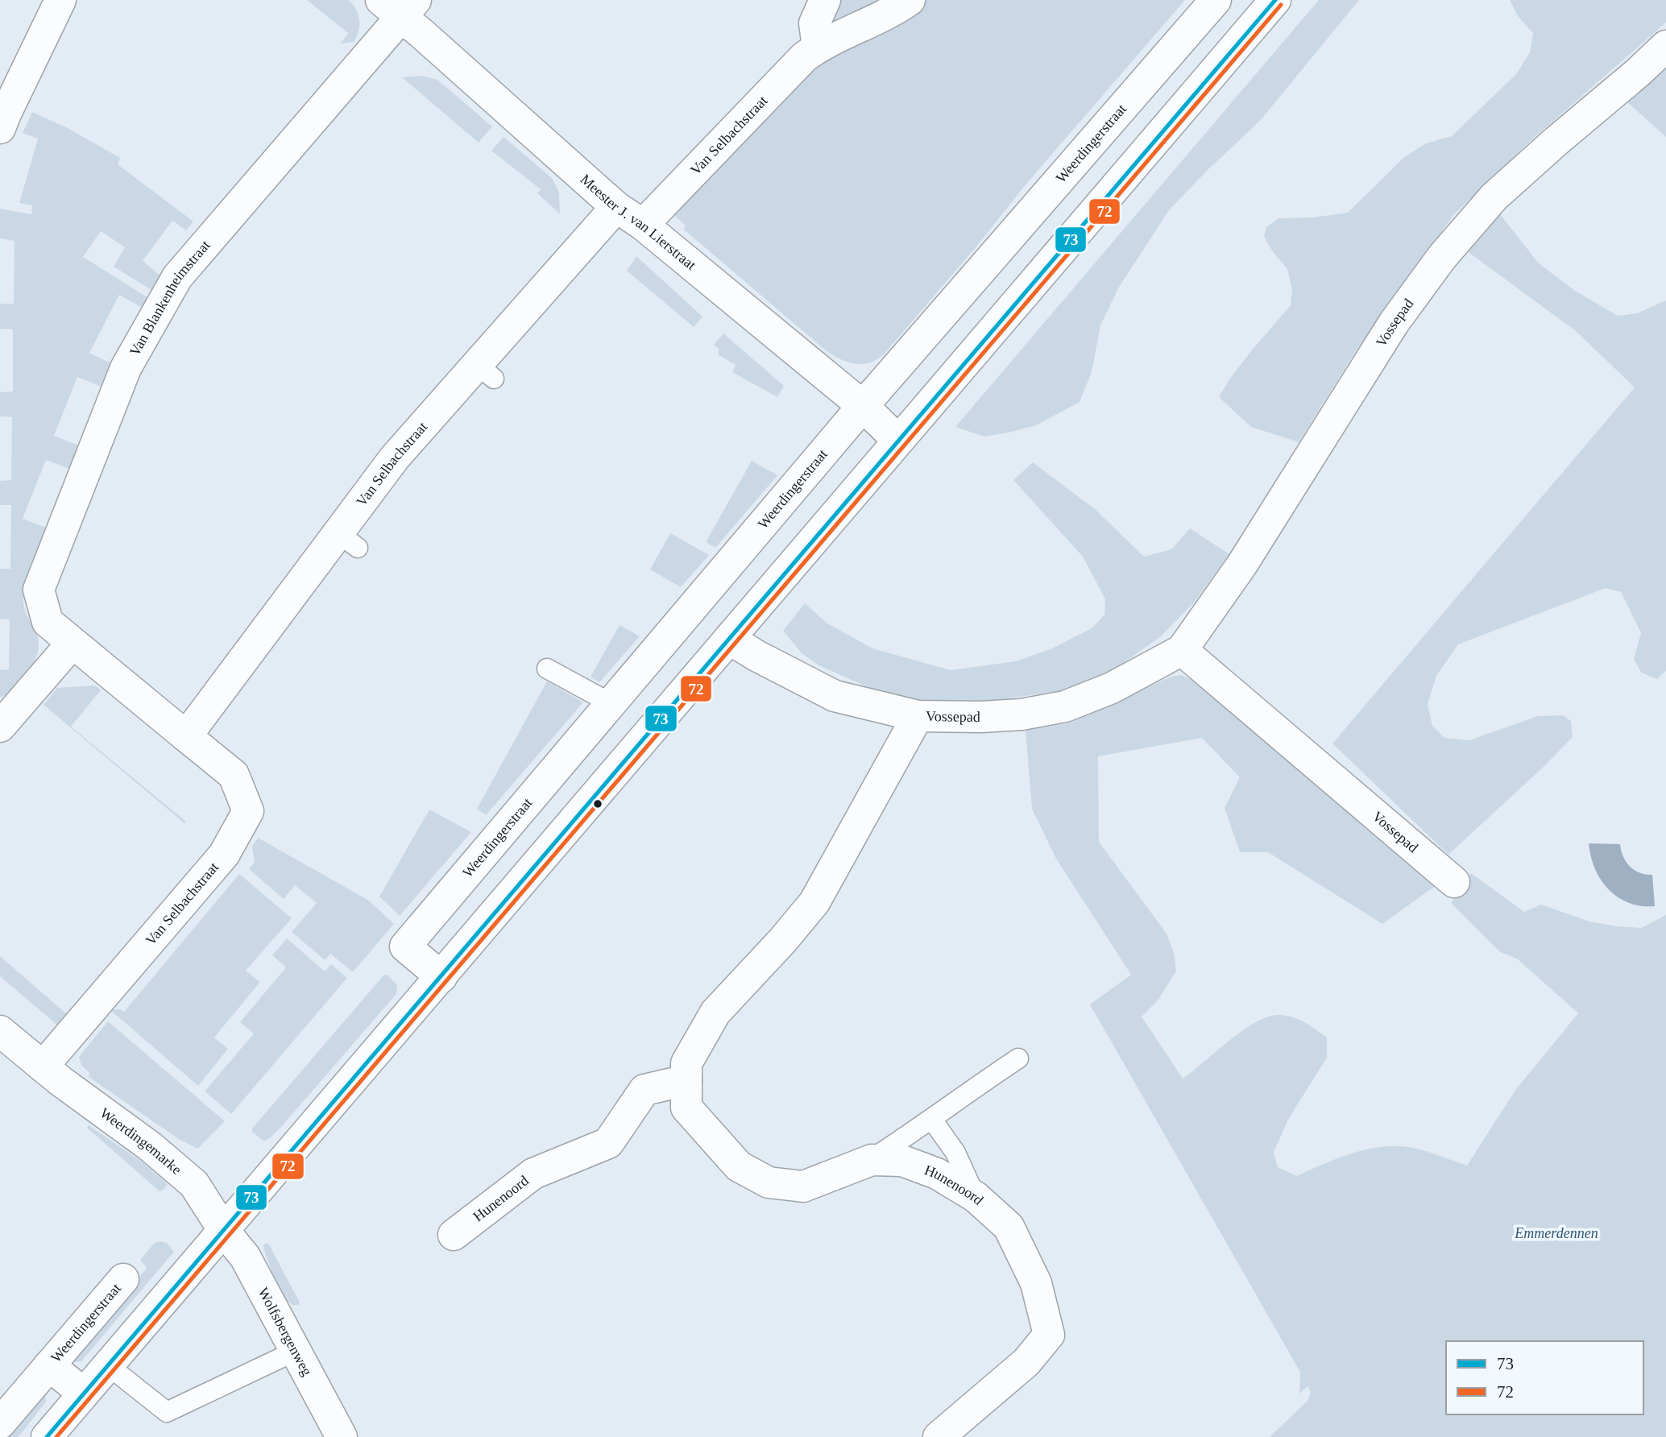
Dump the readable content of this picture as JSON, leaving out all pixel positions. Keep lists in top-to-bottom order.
{
  "streets": {
    "street": [
      "Van Selbachstraat",
      "Weerdingerstraat",
      "Meester J. van Lierstraat",
      "Van Blankenheimstraat",
      "Vossepad",
      "Weerdingemarke",
      "Hunenoord",
      "Wolfsbergenweg"
    ]
  },
  "crossings": [
    ["Van Selbachstraat", "Meester J. van Lierstraat"],
    ["Van Selbachstraat", "Van Blankenheimstraat"],
    ["Van Selbachstraat", "Weerdingemarke"],
    ["Weerdingerstraat", "Meester J. van Lierstraat"],
    ["Meester J. van Lierstraat", "Van Blankenheimstraat"],
    ["Vossepad", "Hunenoord"],
    ["Weerdingemarke", "Wolfsbergenweg"]
  ],
  "parks": ["Emmerdennen"],
  "lines": ["transit line 73", "transit line 72"],
  "legend": ["73", "72"]
}
